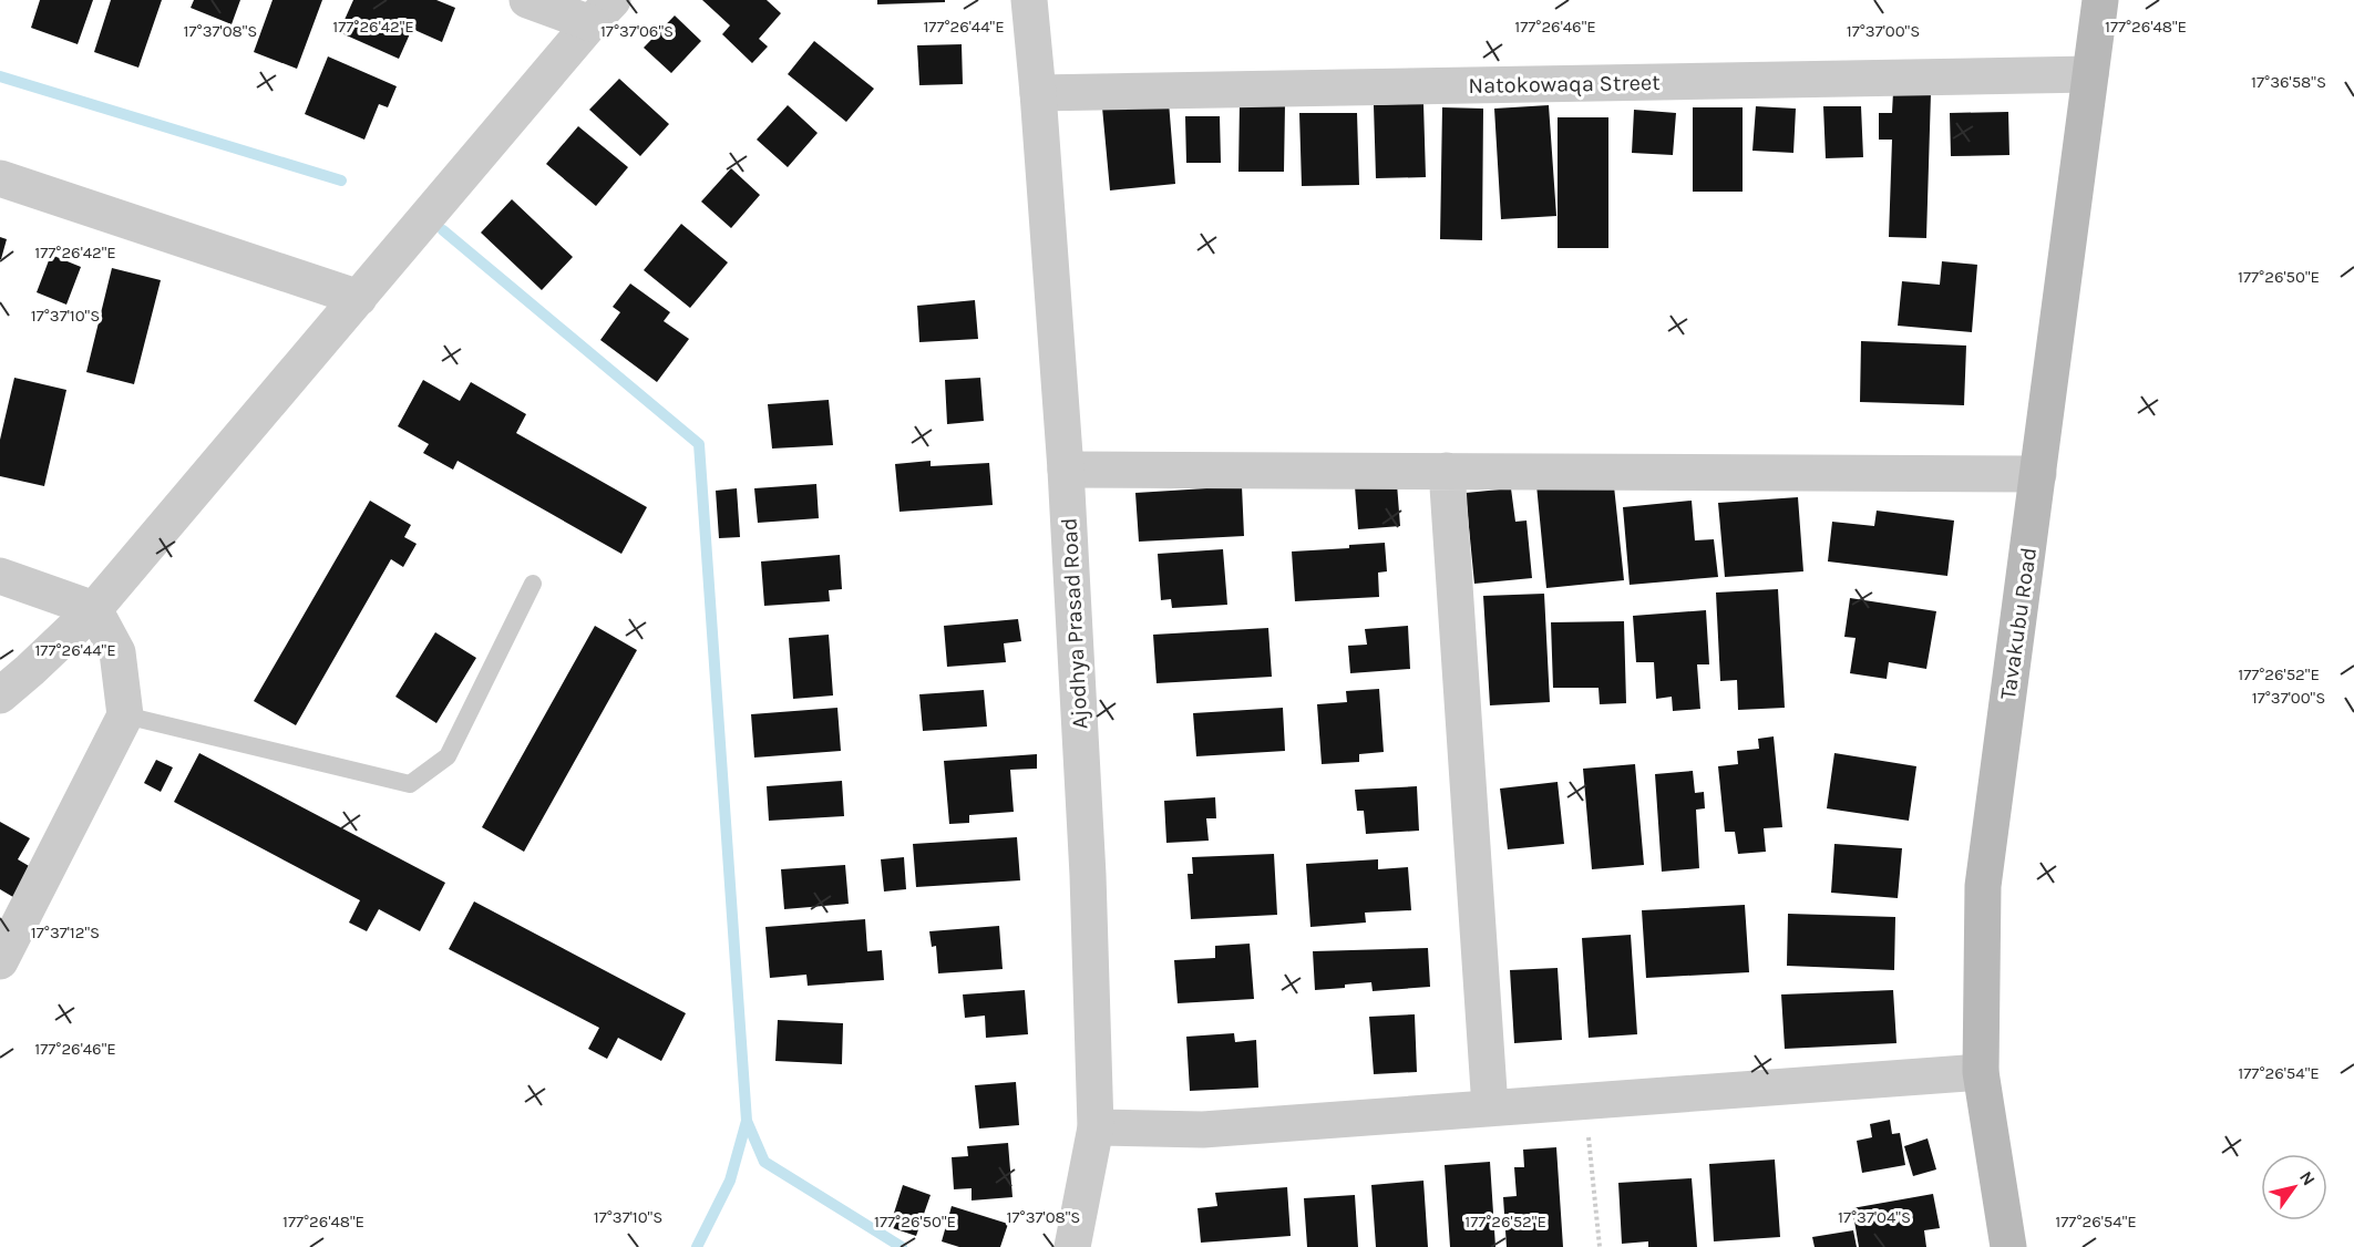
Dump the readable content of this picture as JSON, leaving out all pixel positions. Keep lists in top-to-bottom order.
{
  "streets": {
    "main road": ["Tavakubu Road"],
    "street": ["Natokowaqa Street", "Ajodhya Prasad Road"]
  },
  "crossings": [
    ["Natokowaqa Street", "Ajodhya Prasad Road"],
    ["Natokowaqa Street", "Tavakubu Road"]
  ],
  "north": "top right",
  "coordinates": [
    "177°26'46\"E",
    "177°26'42\"E",
    "177°26'44\"E",
    "177°26'48\"E",
    "17°37'08\"S",
    "17°37'06\"S",
    "17°37'00\"S",
    "17°36'58\"S",
    "177°26'50\"E",
    "17°37'10\"S",
    "177°26'52\"E",
    "17°37'12\"S",
    "177°26'54\"E",
    "17°37'04\"S"
  ]
}
